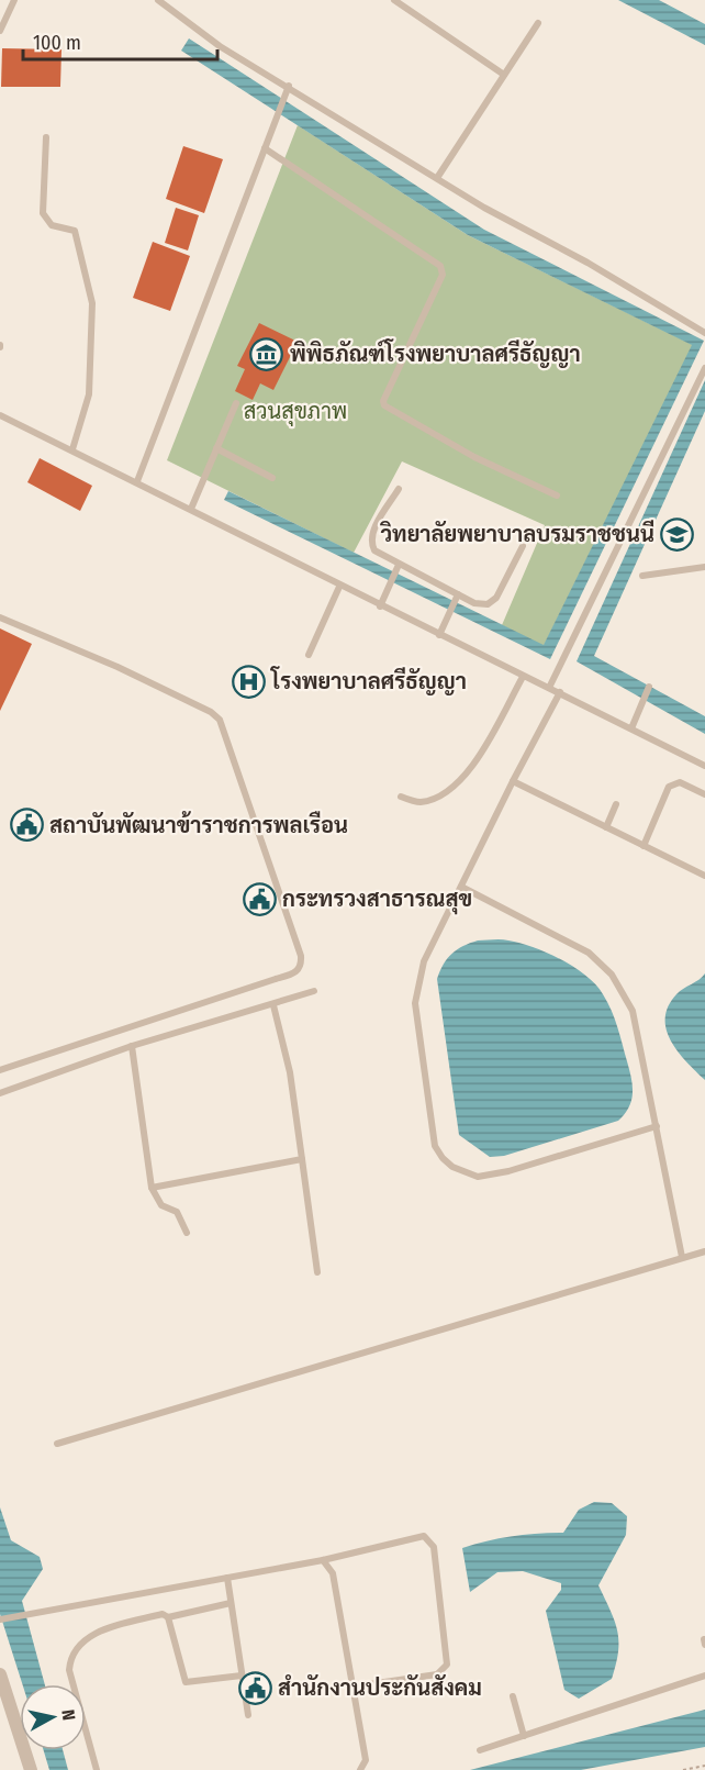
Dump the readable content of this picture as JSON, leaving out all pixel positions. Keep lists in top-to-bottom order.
{
  "parks": ["สวนสุขภาพ"],
  "places": {
    "museum": ["พิพิธภัณฑ์โรงพยาบาลศรีธัญญา"],
    "school or university": ["วิทยาลัยพยาบาลบรมราชชนนี"],
    "hospital": ["โรงพยาบาลศรีธัญญา"],
    "public building": ["สถาบันพัฒนาข้าราชการพลเรือน", "กระทรวงสาธารณสุข", "สำนักงานประกันสังคม"]
  },
  "scale_bar": "100 m",
  "north": "right"
}
